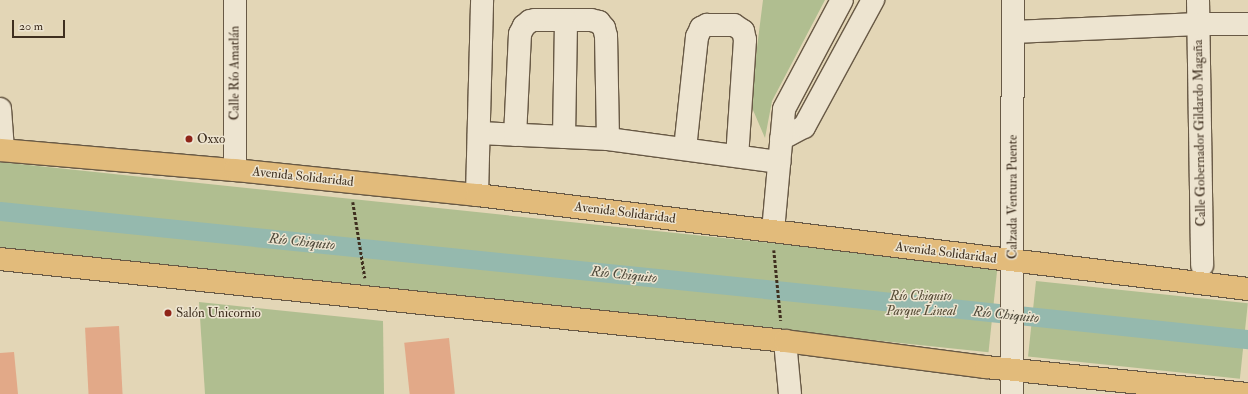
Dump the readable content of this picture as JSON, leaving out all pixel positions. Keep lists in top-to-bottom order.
{
  "streets": {
    "main road": ["Avenida Solidaridad"],
    "street": ["Calle Río Amatlán", "Calle Gobernador Gildardo Magaña", "Calzada Ventura Puente"]
  },
  "crossings": [
    ["Calle Río Amatlán", "Avenida Solidaridad"],
    ["Avenida Solidaridad", "Calzada Ventura Puente"]
  ],
  "water": ["Río Chiquito"],
  "parks": ["Río Chiquito Parque Lineal"],
  "places": ["Oxxo", "Salón Unicornio"],
  "scale_bar": "20 m"
}
